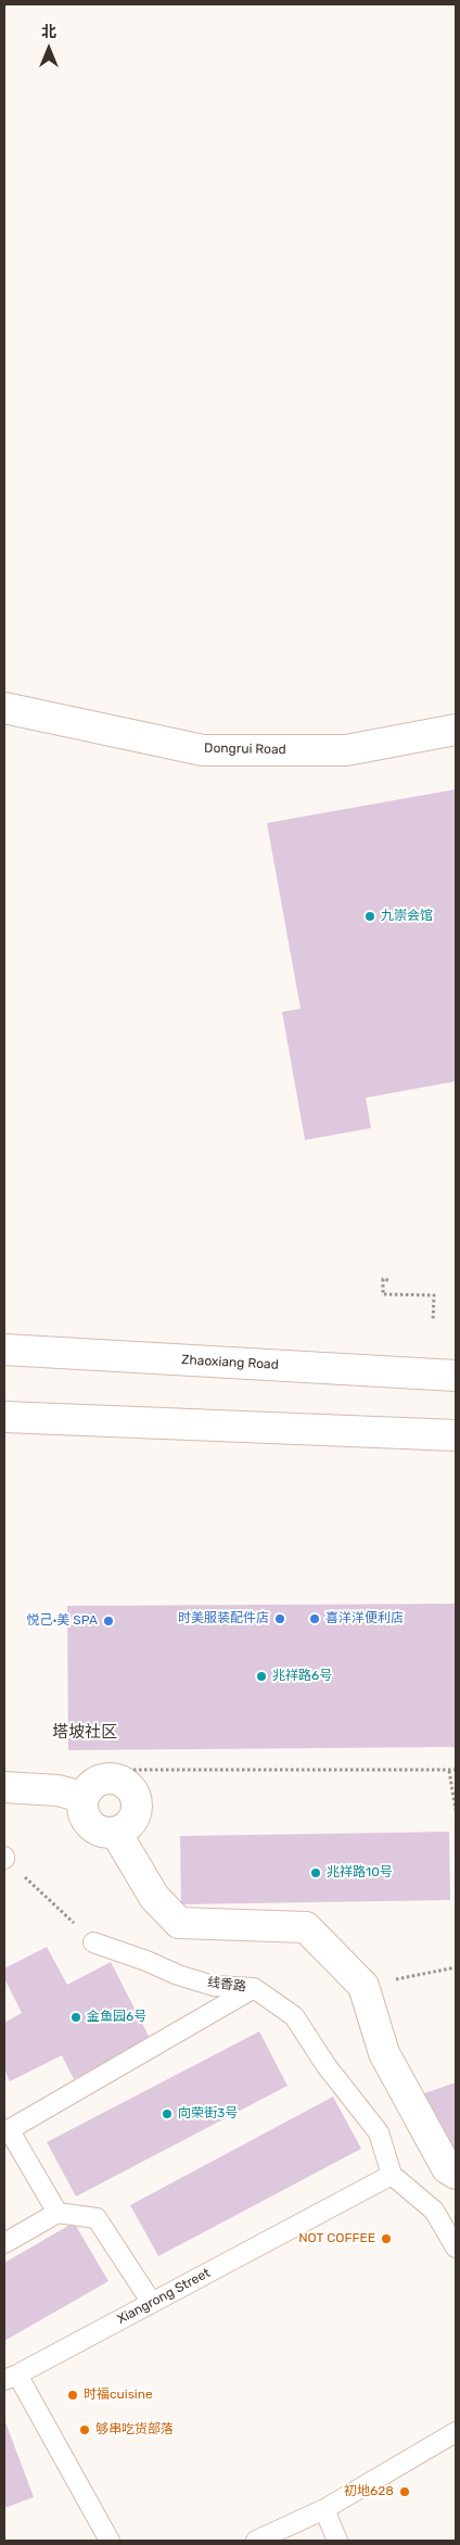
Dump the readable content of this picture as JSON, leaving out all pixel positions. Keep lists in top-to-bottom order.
{
  "streets": {
    "street": ["Dongrui Road", "Zhaoxiang Road"],
    "lane": ["线香路", "Xiangrong Street"]
  },
  "crossings": [
    ["线香路", "Xiangrong Street"]
  ],
  "districts": ["塔坡社区"],
  "places": [
    "九崇会馆",
    "时美服装配件店",
    "喜洋洋便利店",
    "悦己·美 SPA",
    "兆祥路6号",
    "兆祥路10号",
    "金鱼园6号",
    "向荣街3号",
    "NOT COFFEE",
    "时福cuisine",
    "够串吃货部落",
    "初地628"
  ],
  "north": "top"
}
